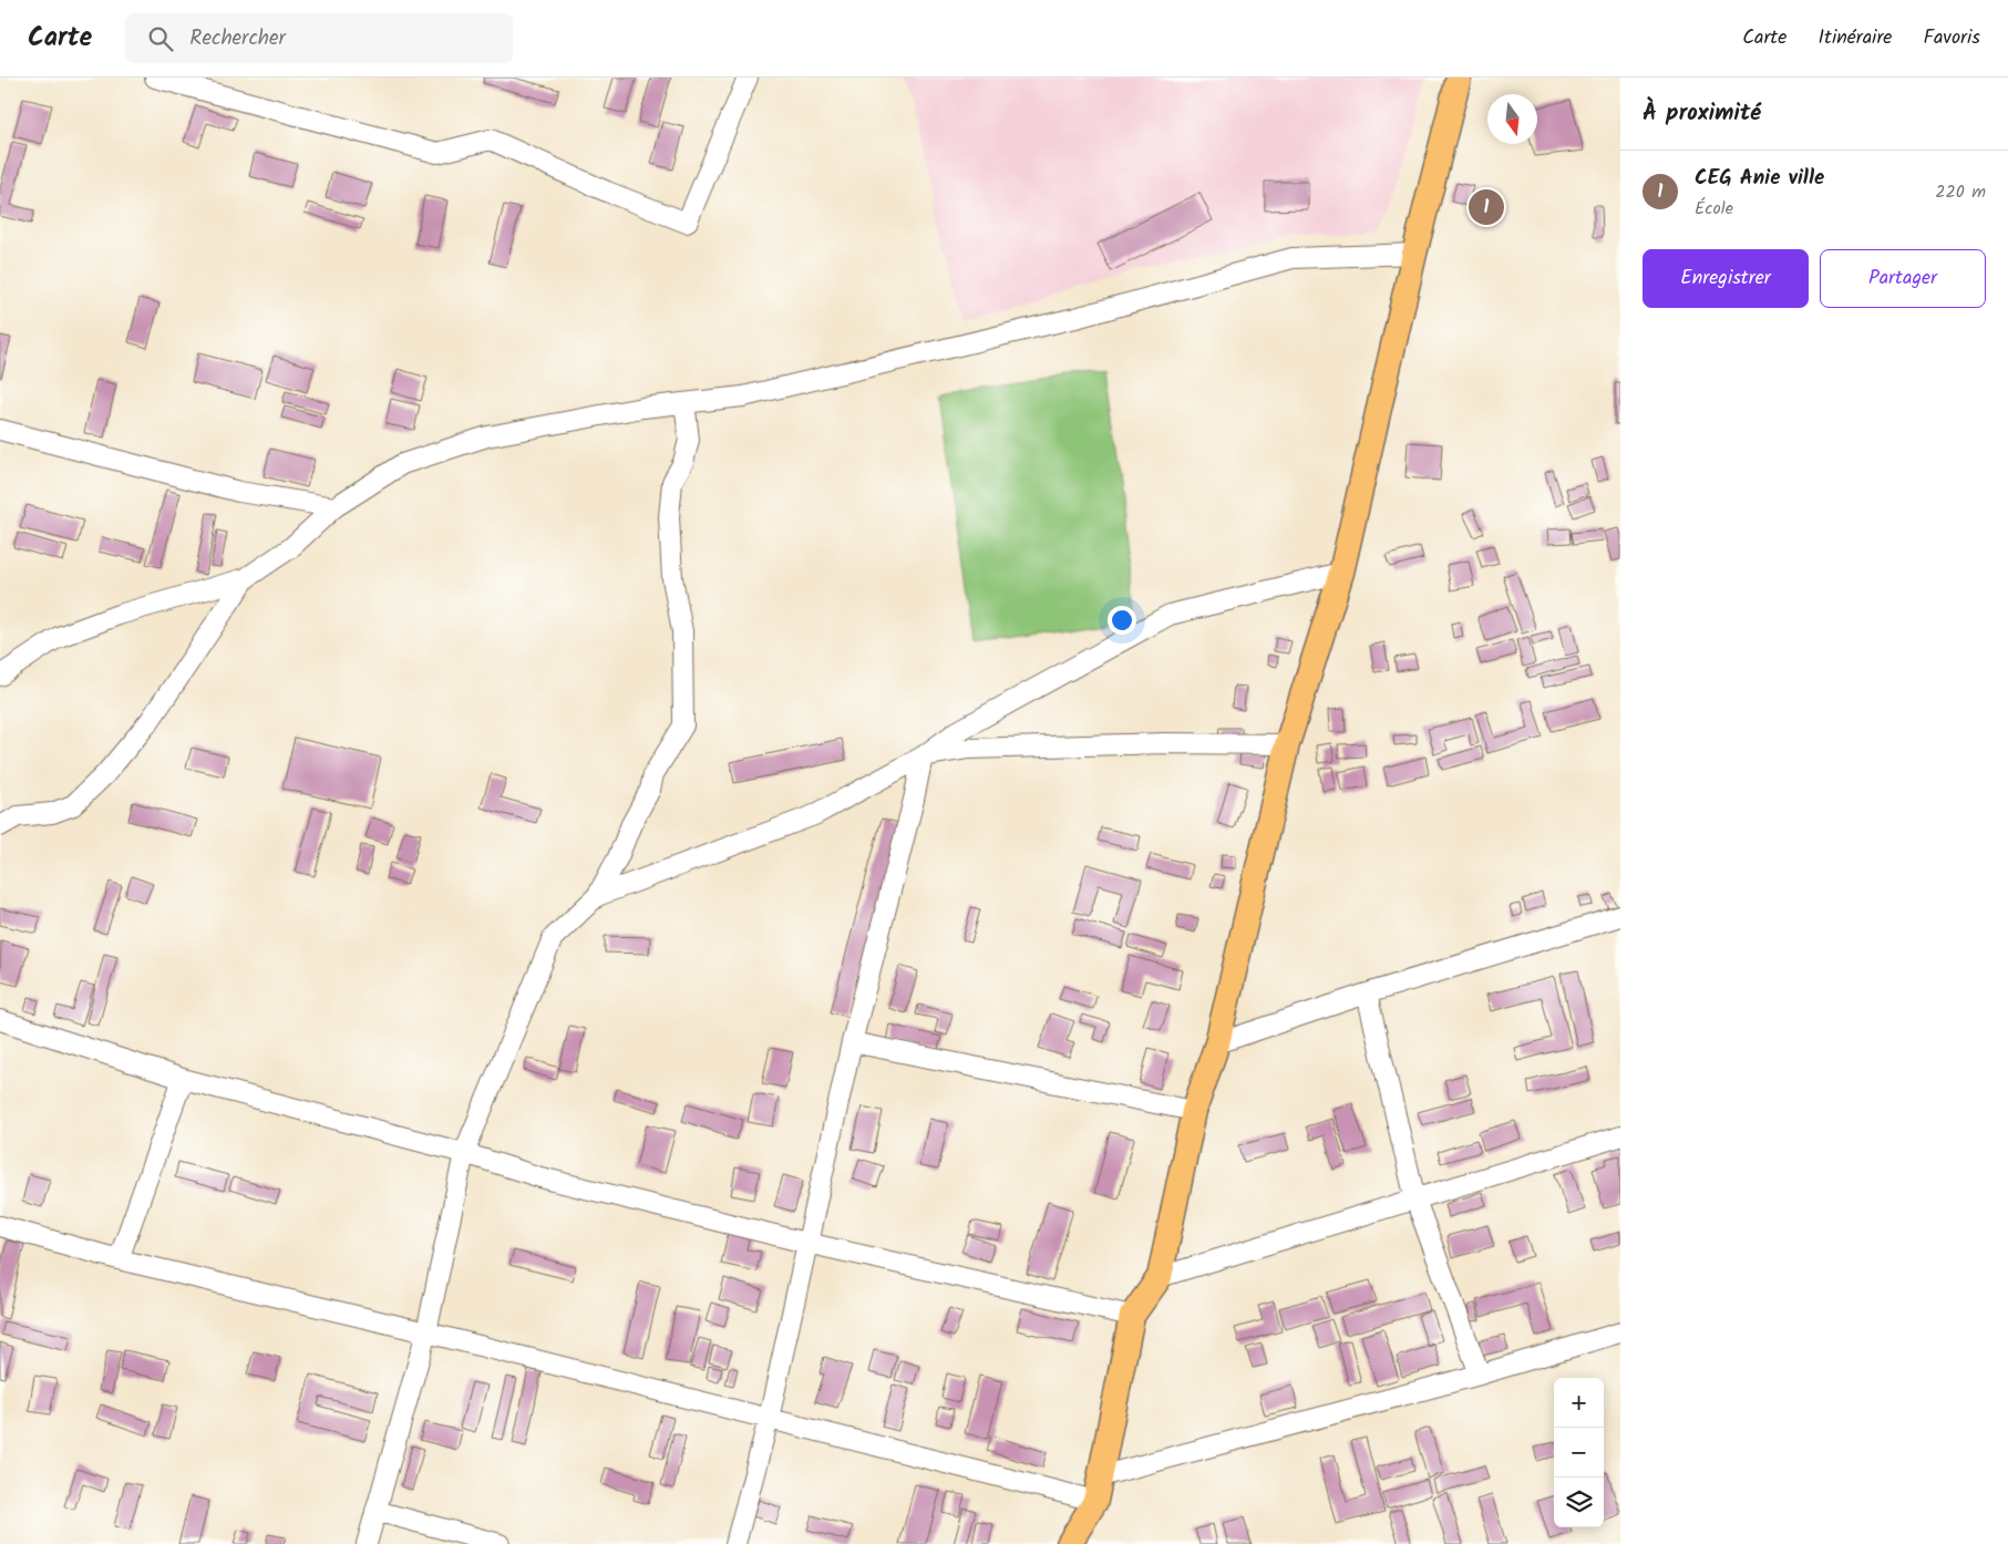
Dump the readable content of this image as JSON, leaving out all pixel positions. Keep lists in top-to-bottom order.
{
  "north": "bottom",
  "page": {
    "header": "Carte",
    "search": "Rechercher",
    "nav": ["Carte", "Itinéraire", "Favoris"],
    "heading": "À proximité",
    "list": [
      {
        "mark": "1",
        "name": "CEG Anie ville",
        "note": "École",
        "value": "220 m"
      }
    ],
    "pins": "1",
    "buttons": ["Enregistrer", "Partager"],
    "map_buttons": ["+", "−"]
  }
}
